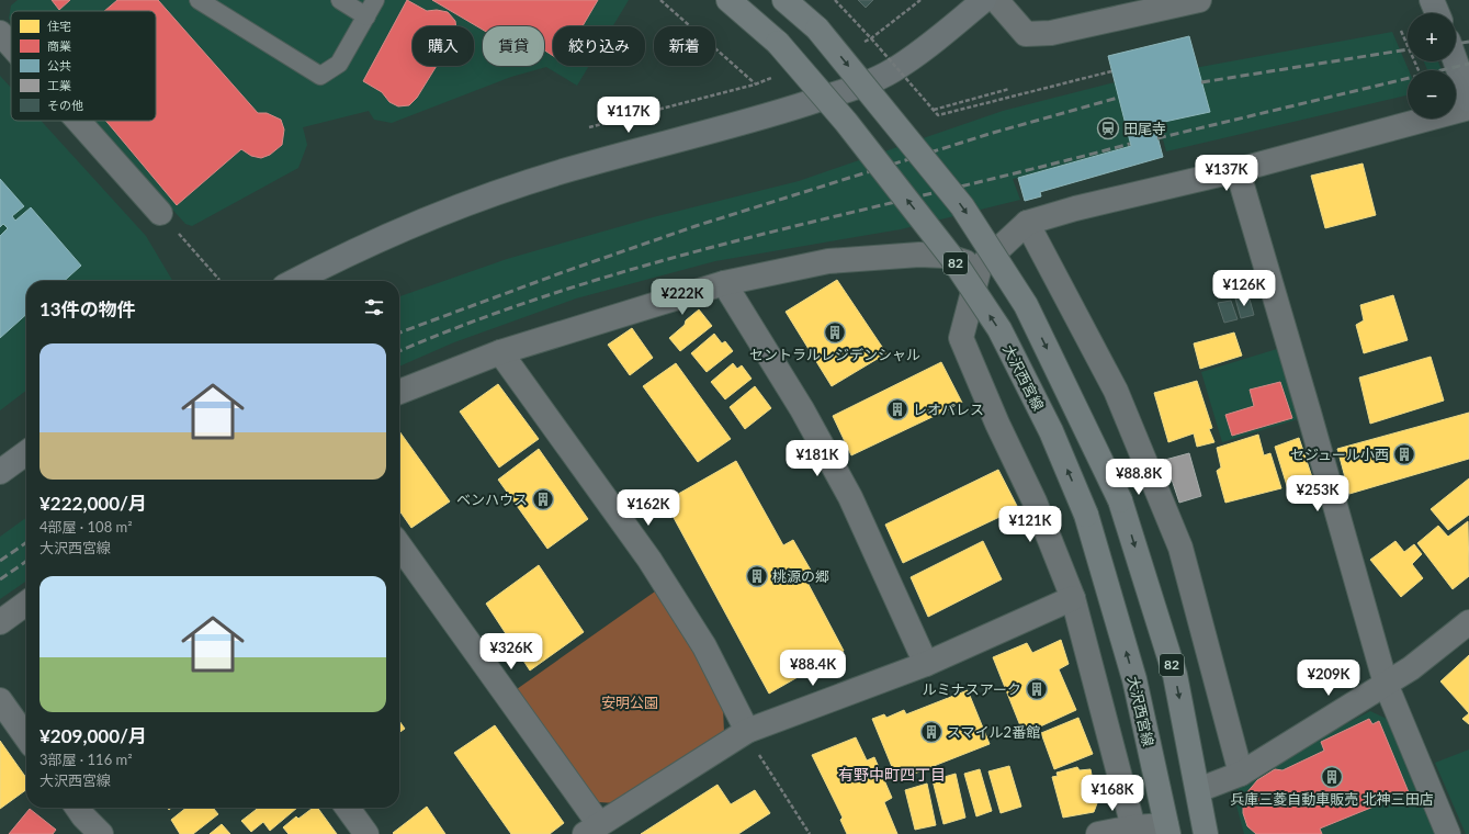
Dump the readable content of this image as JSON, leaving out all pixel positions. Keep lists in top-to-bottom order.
{
  "streets": {
    "main road": ["82", "大沢西宮線"]
  },
  "districts": ["有野中町四丁目"],
  "parks": ["安明公園"],
  "places": {
    "station": ["田尾寺"],
    "building": [
      "セントラルレジデンシャル",
      "レオパレス",
      "セジュール小西",
      "ベンハウス",
      "桃源の郷",
      "ルミナスアーク",
      "スマイル2番館",
      "兵庫三菱自動車販売 北神三田店"
    ]
  },
  "legend": [
    "住宅",
    "商業",
    "公共",
    "工業",
    "その他"
  ],
  "page": {
    "map_buttons": ["+", "−"],
    "chip": [
      "購入",
      "賃貸",
      "絞り込み",
      "新着"
    ],
    "price": [
      "¥117K",
      "¥137K",
      "¥126K",
      "¥222K",
      "¥181K",
      "¥88.8K",
      "¥253K",
      "¥162K",
      "¥121K",
      "¥326K",
      "¥88.4K",
      "¥209K",
      "¥168K"
    ],
    "heading": "13件の物件",
    "list": [
      {
        "name": "¥222,000/月",
        "note": "4部屋 · 108 m² · 大沢西宮線"
      },
      {
        "name": "¥209,000/月",
        "note": "3部屋 · 116 m² · 大沢西宮線"
      }
    ]
  }
}
